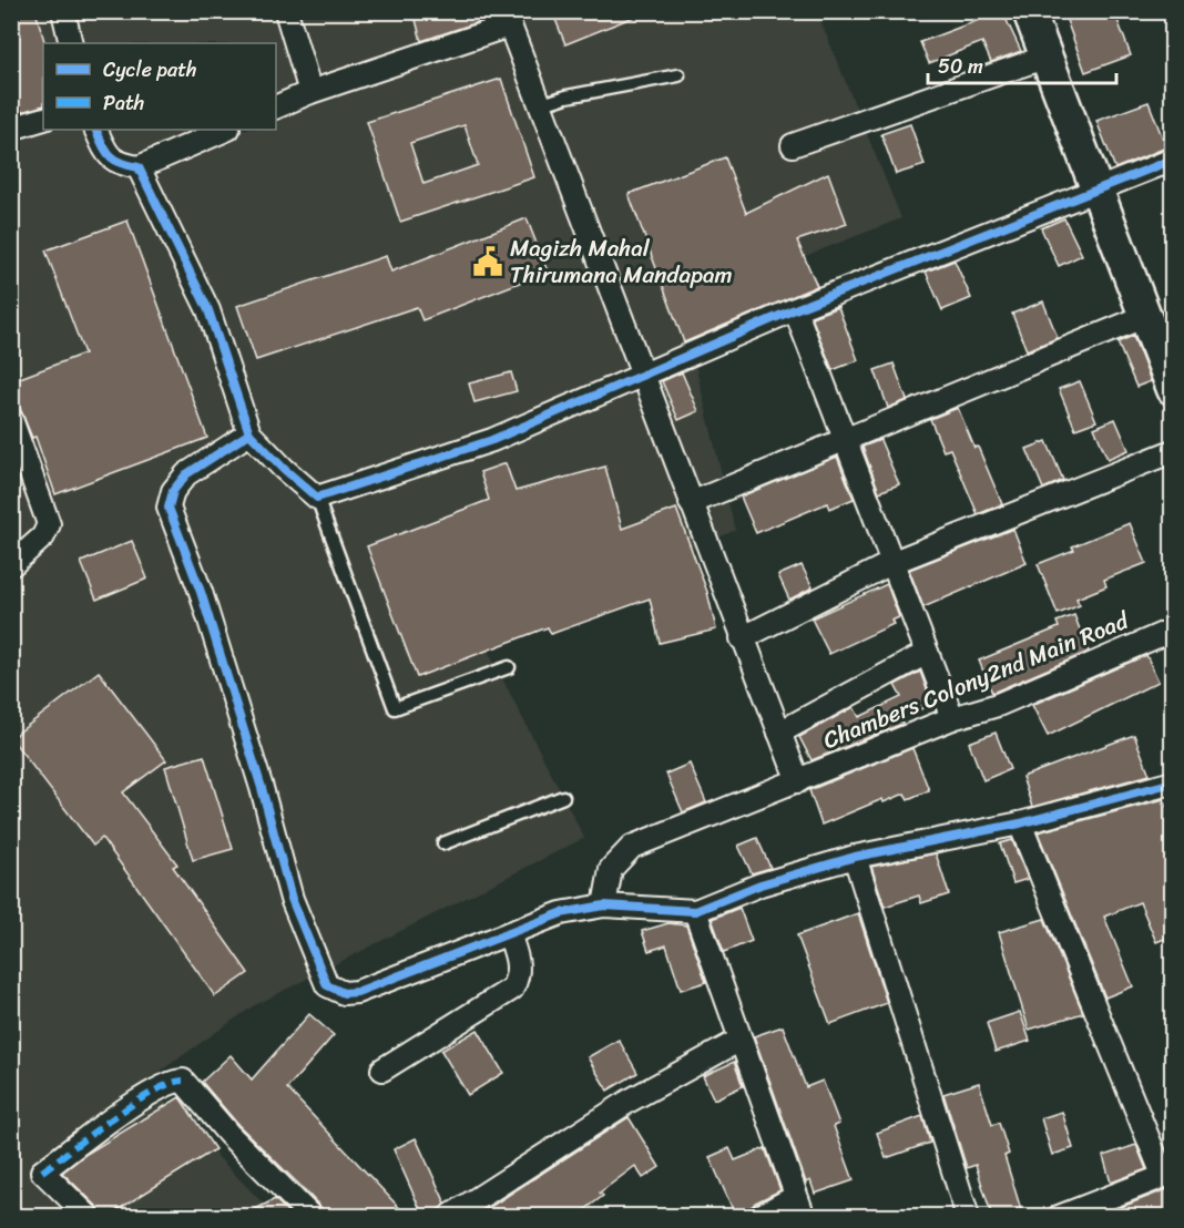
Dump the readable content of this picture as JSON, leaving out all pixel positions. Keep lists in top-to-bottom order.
{
  "streets": {
    "street": ["Chambers Colony2nd Main Road"]
  },
  "places": {
    "public building": ["Magizh Mahal Thirumana Mandapam"]
  },
  "legend": ["Cycle path", "Path"],
  "scale_bar": "50 m"
}
